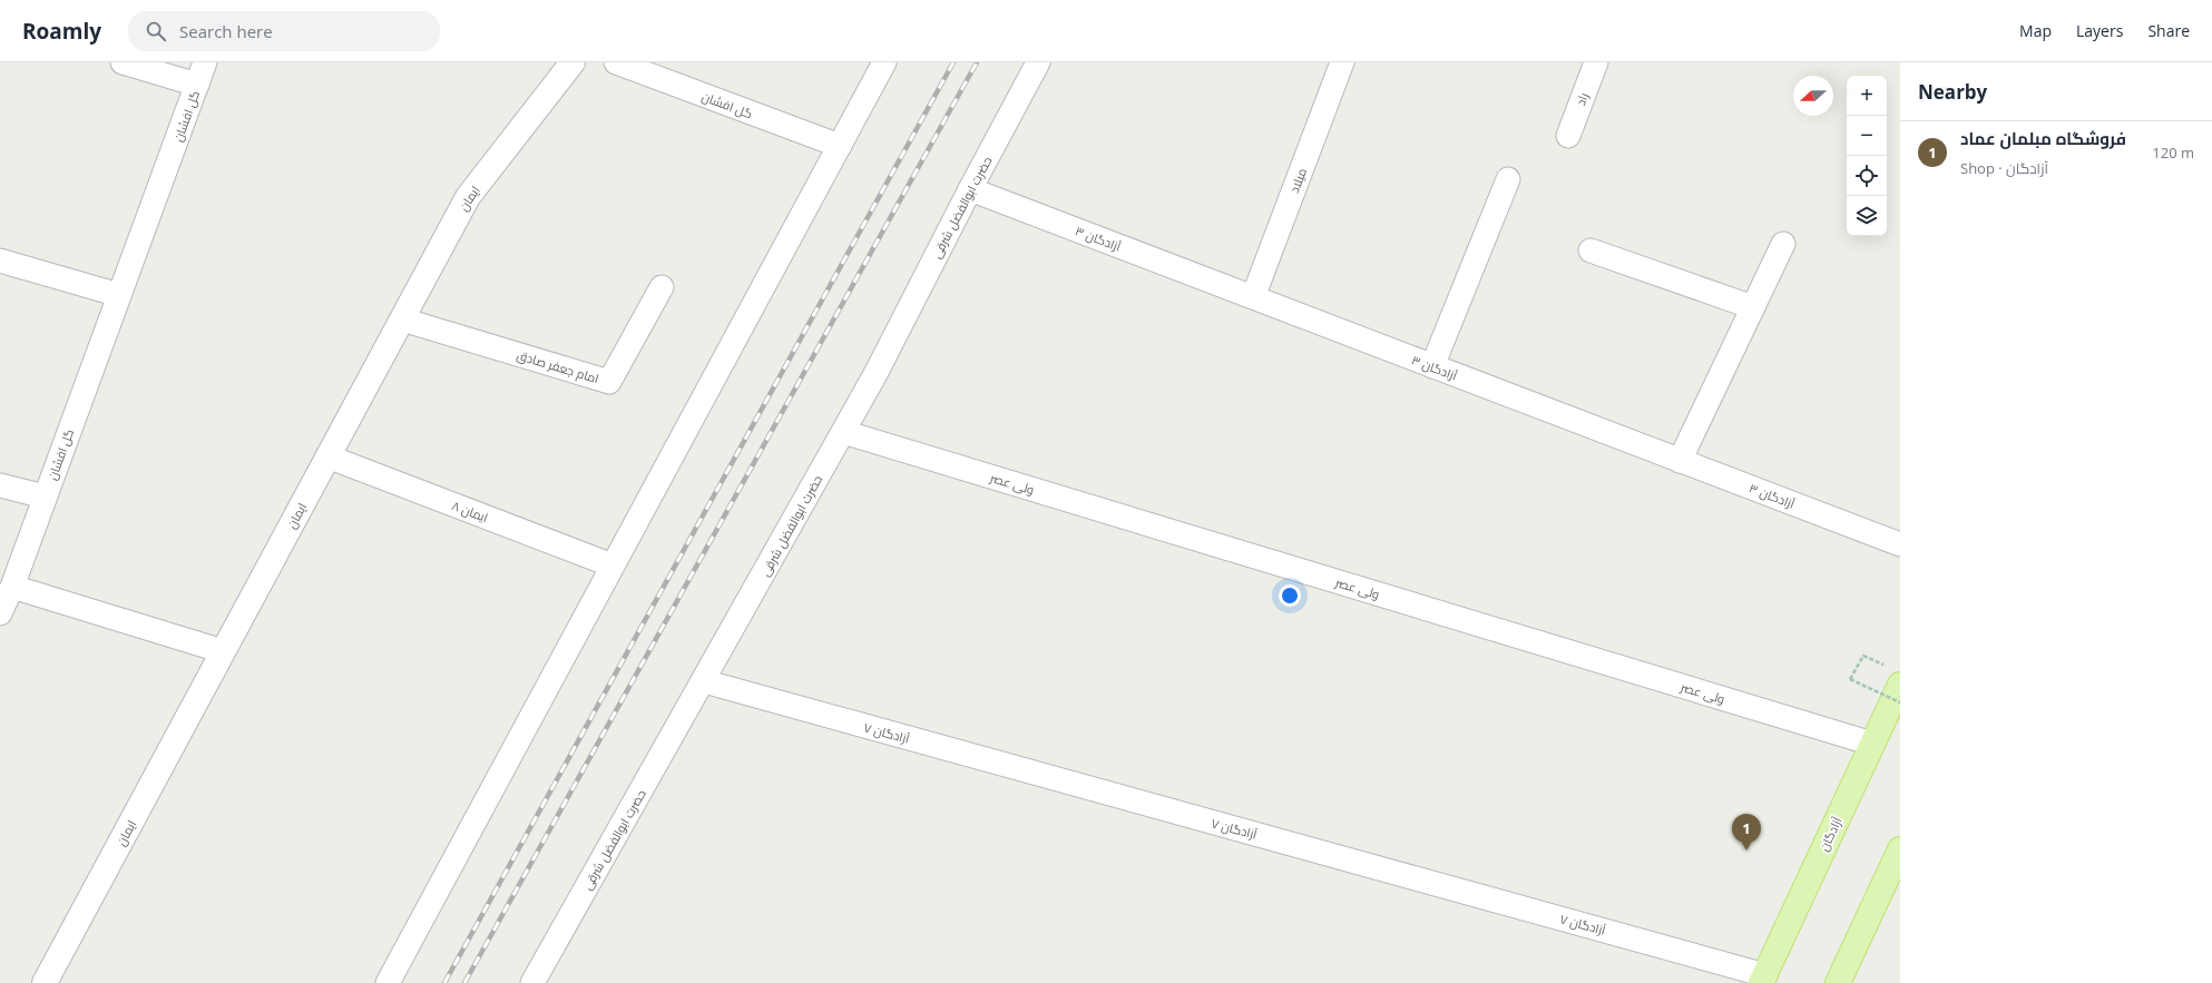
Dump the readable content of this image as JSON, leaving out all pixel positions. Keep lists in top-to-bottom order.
{
  "streets": {
    "main road": ["آزادگان"],
    "street": [
      "راد",
      "گل افشان",
      "میلاد",
      "ایمان",
      "حضرت ابوالفضل شرقی",
      "۳ آزادگان",
      "امام جعفر صادق",
      "ولی عصر",
      "ایمان ۸",
      "۷ آزادگان"
    ]
  },
  "crossings": [
    ["میلاد", "۳ آزادگان"],
    ["ایمان", "امام جعفر صادق"],
    ["ایمان", "ایمان ۸"],
    ["حضرت ابوالفضل شرقی", "۳ آزادگان"],
    ["حضرت ابوالفضل شرقی", "ولی عصر"],
    ["حضرت ابوالفضل شرقی", "۷ آزادگان"],
    ["ولی عصر", "آزادگان"],
    ["۷ آزادگان", "آزادگان"]
  ],
  "north": "left",
  "page": {
    "header": "Roamly",
    "search": "Search here",
    "nav": ["Map", "Layers", "Share"],
    "heading": "Nearby",
    "map_buttons": ["+", "−"],
    "list": [
      {
        "mark": "1",
        "name": "فروشگاه مبلمان عماد",
        "note": "Shop · آزادگان",
        "value": "120 m"
      }
    ],
    "pins": "1"
  }
}
